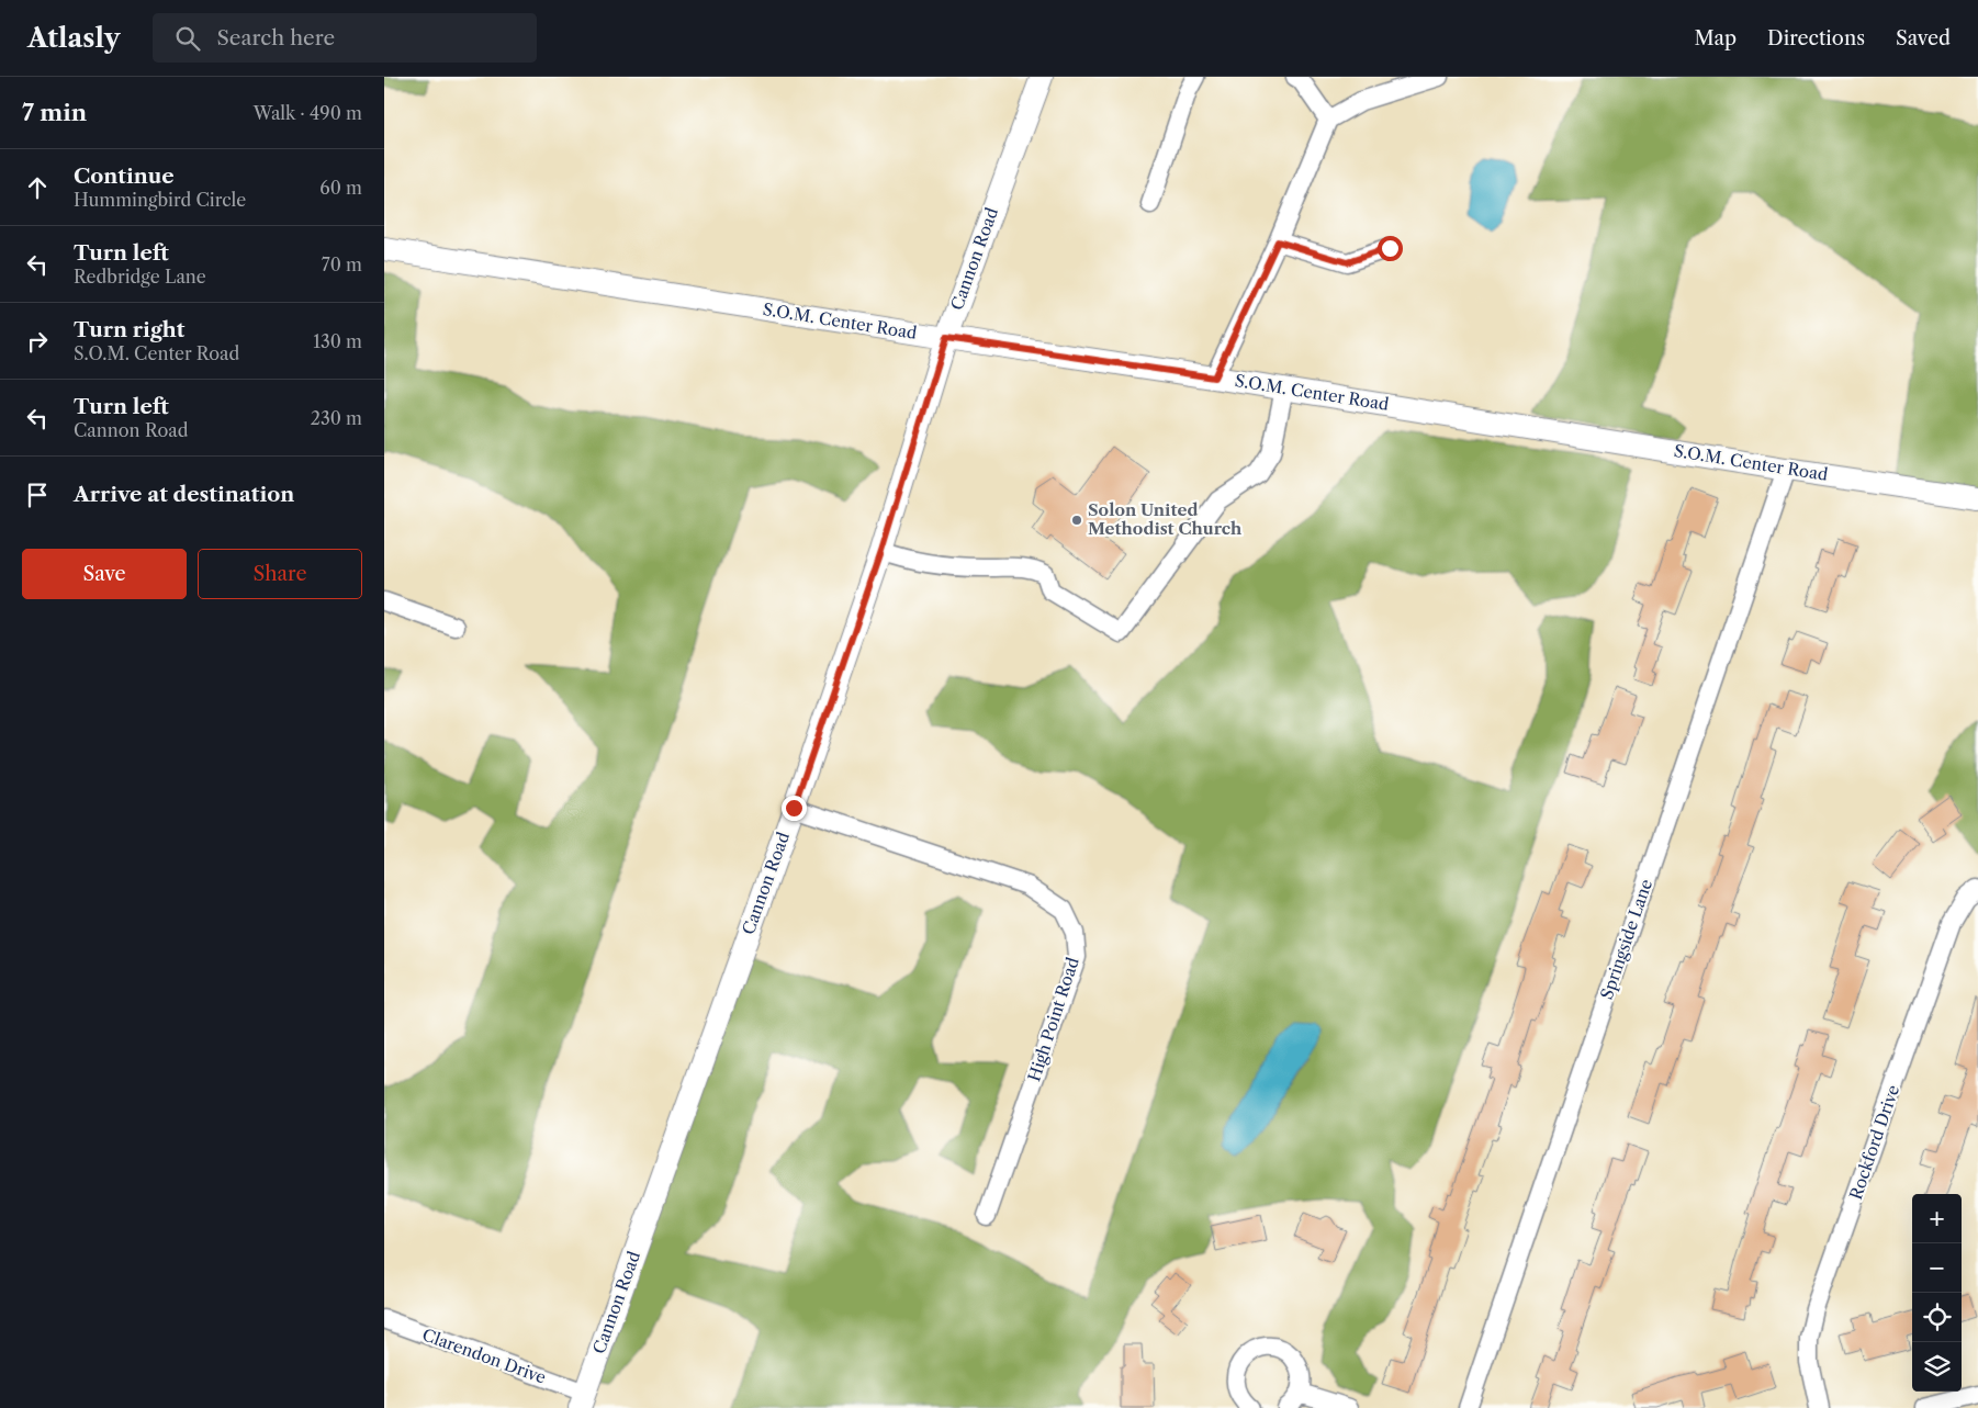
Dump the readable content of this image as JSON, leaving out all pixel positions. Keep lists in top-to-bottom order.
{
  "streets": {
    "main road": ["Cannon Road", "S.O.M. Center Road"],
    "street": [
      "Springside Lane",
      "High Point Road",
      "Rockford Drive",
      "Clarendon Drive"
    ]
  },
  "crossings": [
    ["Cannon Road", "S.O.M. Center Road"],
    ["Cannon Road", "High Point Road"],
    ["Cannon Road", "Clarendon Drive"],
    ["S.O.M. Center Road", "Springside Lane"]
  ],
  "places": ["Solon United Methodist Church"],
  "page": {
    "header": "Atlasly",
    "search": "Search here",
    "nav": ["Map", "Directions", "Saved"],
    "heading": ["7 min", "Walk · 490 m"],
    "list": [
      ["Continue", "Hummingbird Circle", "60 m"],
      ["Turn left", "Redbridge Lane", "70 m"],
      ["Turn right", "S.O.M. Center Road", "130 m"],
      ["Turn left", "Cannon Road", "230 m"],
      "Arrive at destination"
    ],
    "buttons": ["Save", "Share"],
    "map_buttons": ["+", "−"]
  }
}
